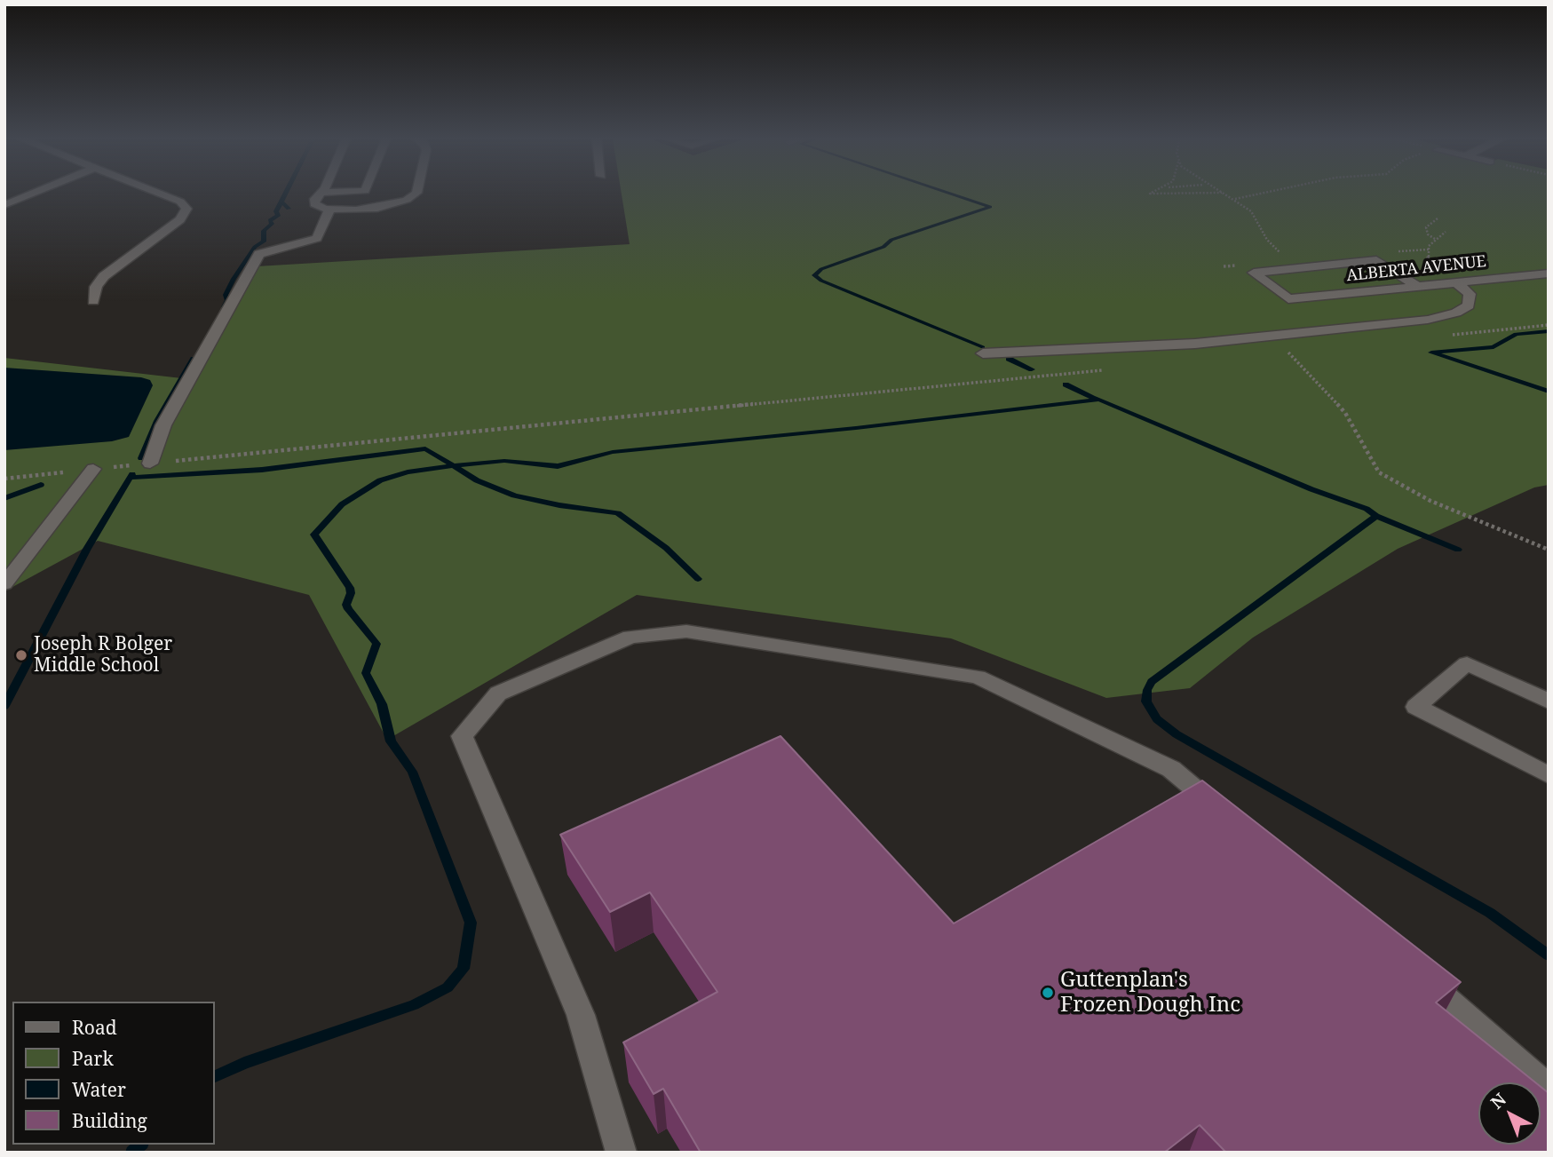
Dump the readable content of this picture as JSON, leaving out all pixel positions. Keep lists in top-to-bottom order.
{
  "streets": {
    "street": ["ALBERTA AVENUE"]
  },
  "places": ["Joseph R Bolger Middle School", "Guttenplan's Frozen Dough Inc"],
  "legend": [
    "Road",
    "Park",
    "Water",
    "Building"
  ],
  "north": "top left"
}
